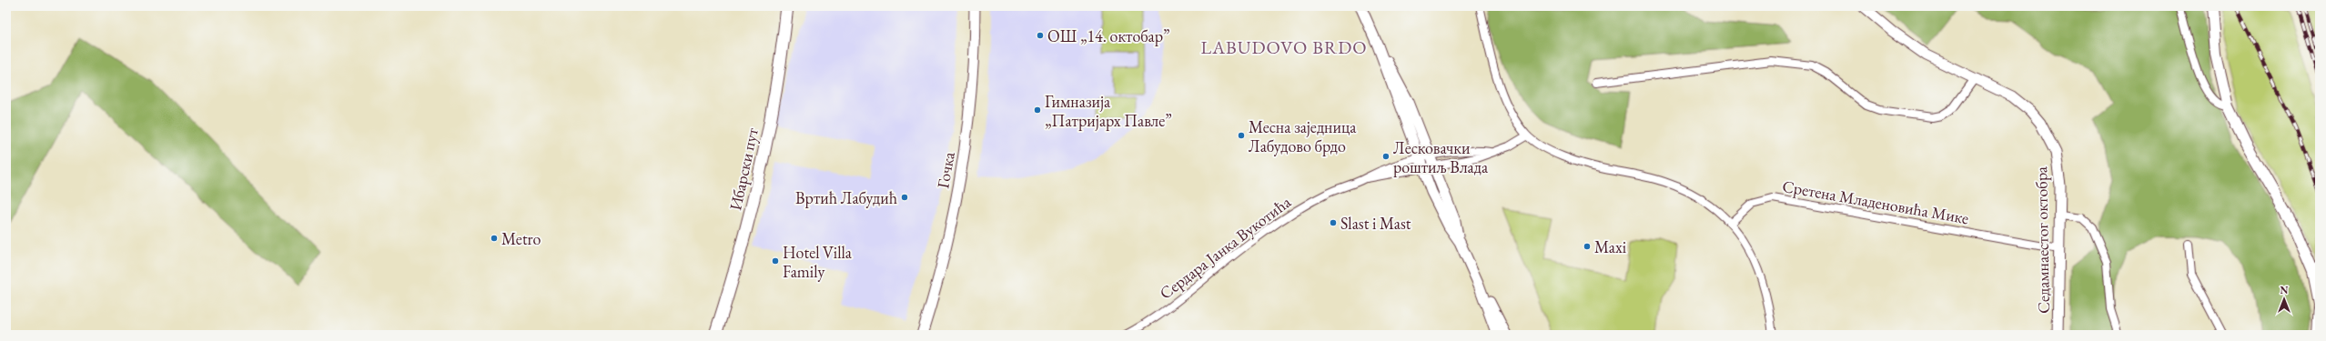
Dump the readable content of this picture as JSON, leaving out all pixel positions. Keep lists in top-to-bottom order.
{
  "streets": {
    "main road": ["Ибарски пут"],
    "street": [
      "Гочка",
      "Сретена Младеновића Мике",
      "Седамнаестог октобра",
      "Сердара Јанка Вукотића"
    ]
  },
  "crossings": [
    ["Сретена Младеновића Мике", "Седамнаестог октобра"]
  ],
  "districts": ["LABUDOVO BRDO"],
  "places": [
    "ОШ „14. октобар”",
    "Гимназија „Патријарх Павле”",
    "Месна заједница Лабудово брдо",
    "Лесковачки роштиљ Влада",
    "Вртић Лабудић",
    "Slast i Mast",
    "Metro",
    "Maxi",
    "Hotel Villa Family"
  ],
  "north": "top"
}
